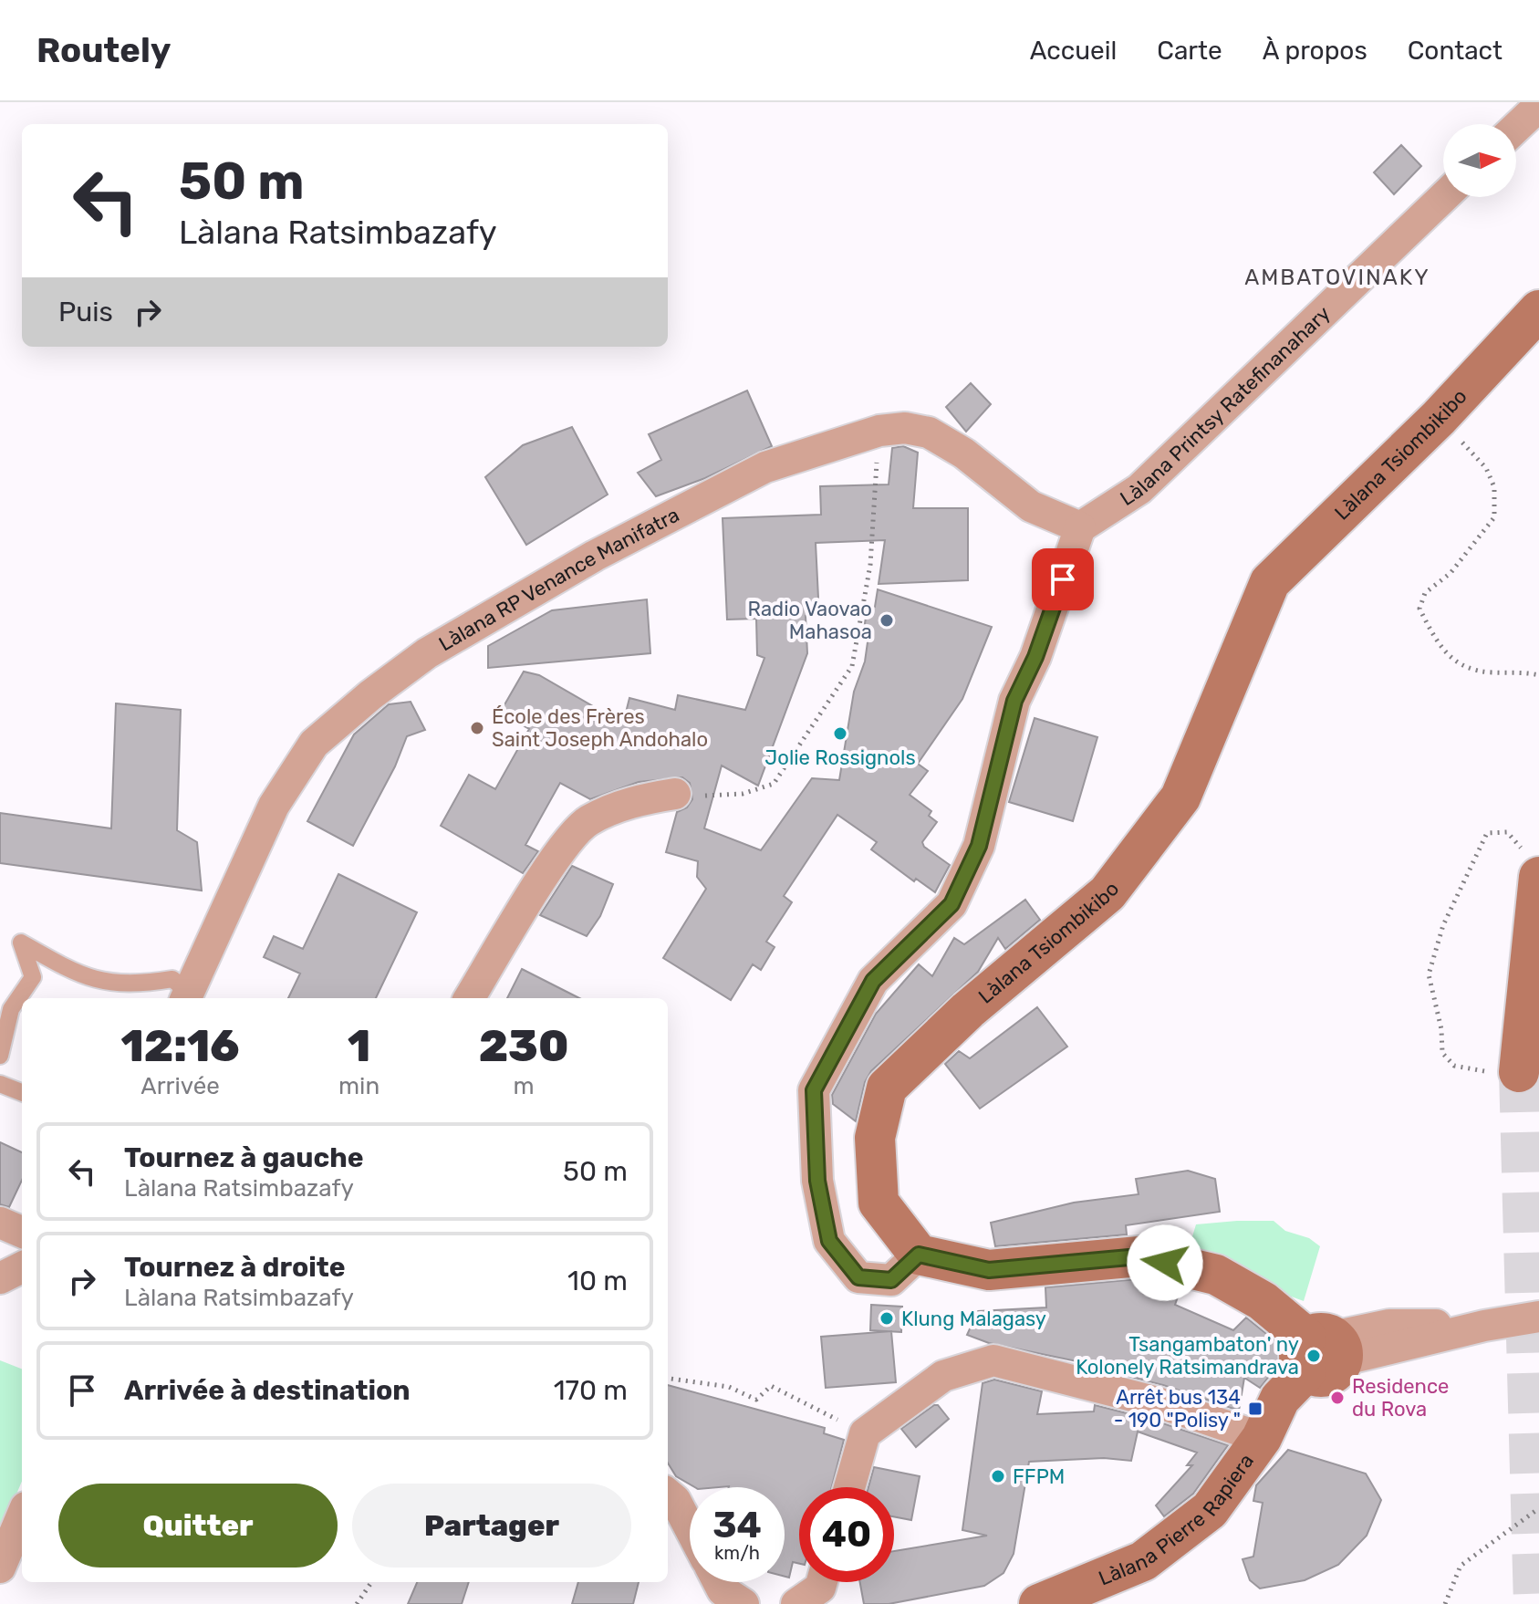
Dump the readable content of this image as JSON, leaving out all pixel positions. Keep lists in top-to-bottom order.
{
  "streets": {
    "street": [
      "Làlana Printsy Ratefinanahary",
      "Làlana Tsiombikibo",
      "Làlana RP Venance Manifatra",
      "Làlana Pierre Rapiera"
    ]
  },
  "crossings": [
    ["Làlana Printsy Ratefinanahary", "Làlana RP Venance Manifatra"]
  ],
  "districts": ["AMBATOVINAKY"],
  "places": {
    "other": [
      "Radio Vaovao Mahasoa",
      "École des Frères Saint Joseph Andohalo",
      "Jolie Rossignols",
      "Klung Malagasy",
      "Tsangambaton' ny Kolonely Ratsimandrava",
      "Residence du Rova",
      "FFPM"
    ],
    "transit": ["Arrêt bus 134 - 190 \"Polisy \""]
  },
  "north": "right",
  "page": {
    "header": "Routely",
    "nav": [
      "Accueil",
      "Carte",
      "À propos",
      "Contact"
    ],
    "turn": ["50 m", "Làlana Ratsimbazafy"],
    "then": "Puis",
    "eta": [
      "12:16",
      "Arrivée",
      "1",
      "min",
      "230",
      "m"
    ],
    "list": [
      {
        "name": "Tournez à gauche",
        "note": "Làlana Ratsimbazafy",
        "value": "50 m"
      },
      {
        "name": "Tournez à droite",
        "note": "Làlana Ratsimbazafy",
        "value": "10 m"
      },
      {
        "name": "Arrivée à destination",
        "value": "170 m"
      }
    ],
    "buttons": ["Quitter", "Partager"],
    "speed": "34 km/h",
    "limit": "40"
  }
}
